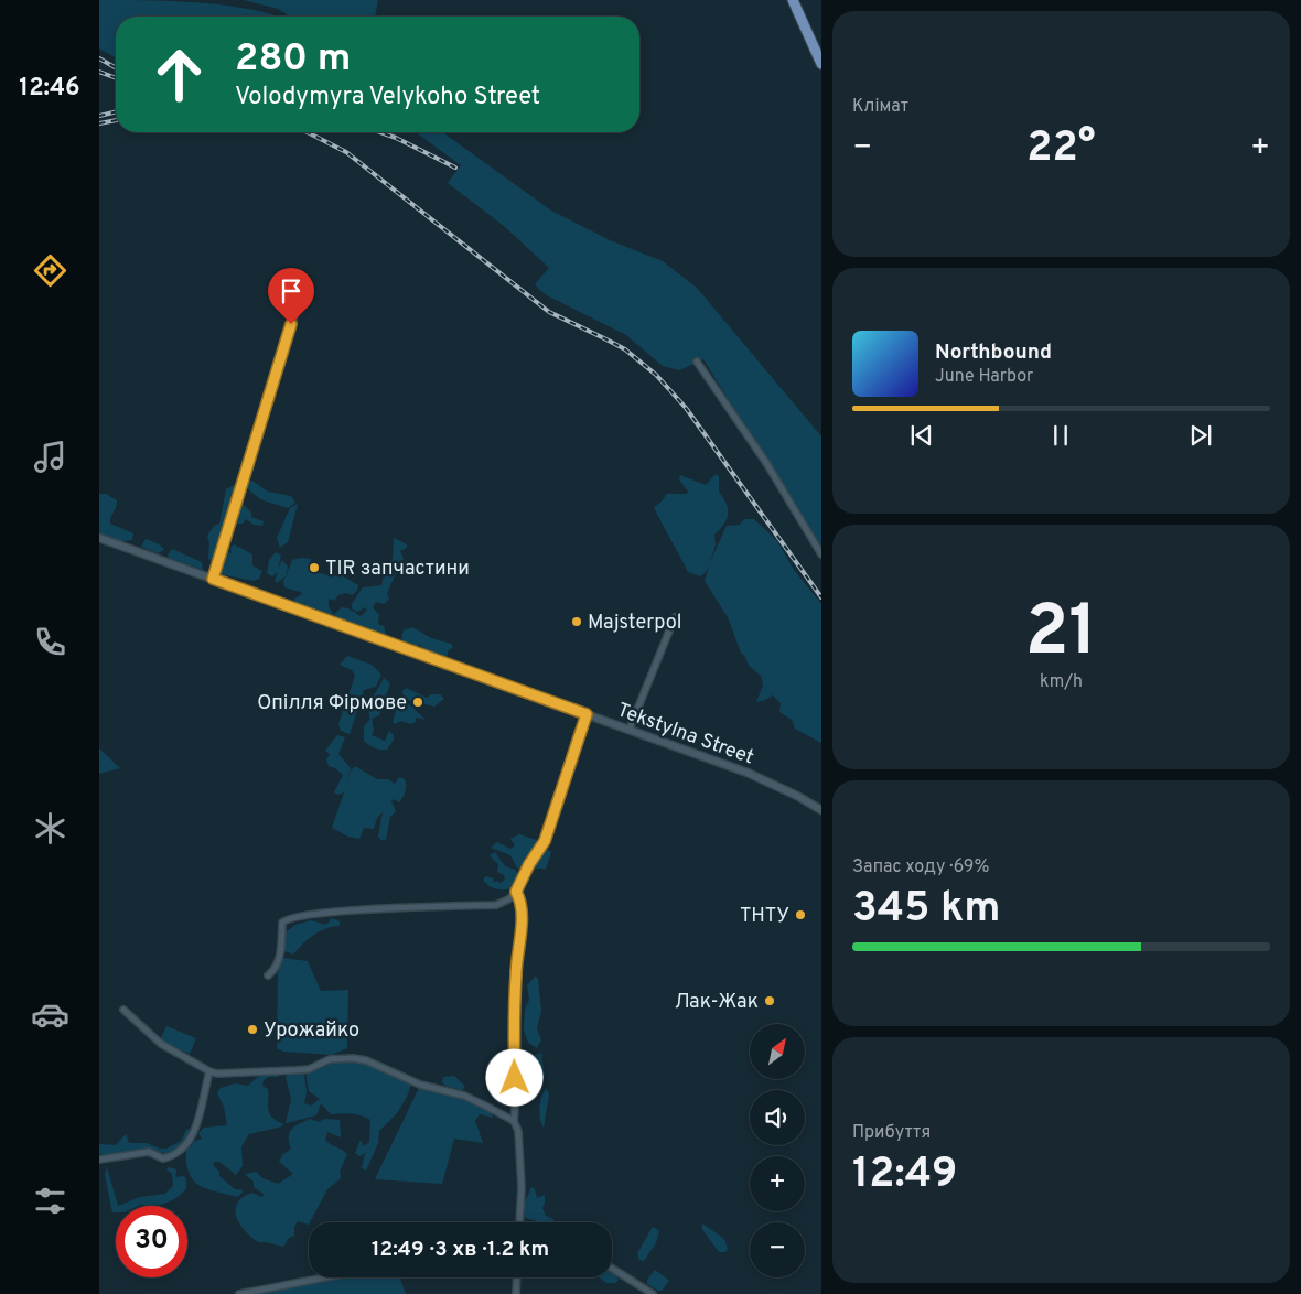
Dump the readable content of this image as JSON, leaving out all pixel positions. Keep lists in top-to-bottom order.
{
  "streets": {
    "street": ["Tekstylna Street"]
  },
  "places": [
    "TIR запчастини",
    "Majsterpol",
    "Опілля Фірмове",
    "ТНТУ",
    "Лак-Жак",
    "Урожайко"
  ],
  "north": "top right",
  "page": {
    "tabs": "12:46",
    "tile": [
      "Клімат",
      ["21", "km/h"],
      ["Запас ходу · 69%", "345 km"],
      ["Прибуття", "12:49"]
    ],
    "turn": ["280 m", "Volodymyra Velykoho Street"],
    "heat": ["−", "22°", "+"],
    "song": ["Northbound", "June Harbor"],
    "map_buttons": ["+", "−"],
    "limit": "30",
    "trip": "12:49 · 3 хв · 1.2 km"
  }
}
